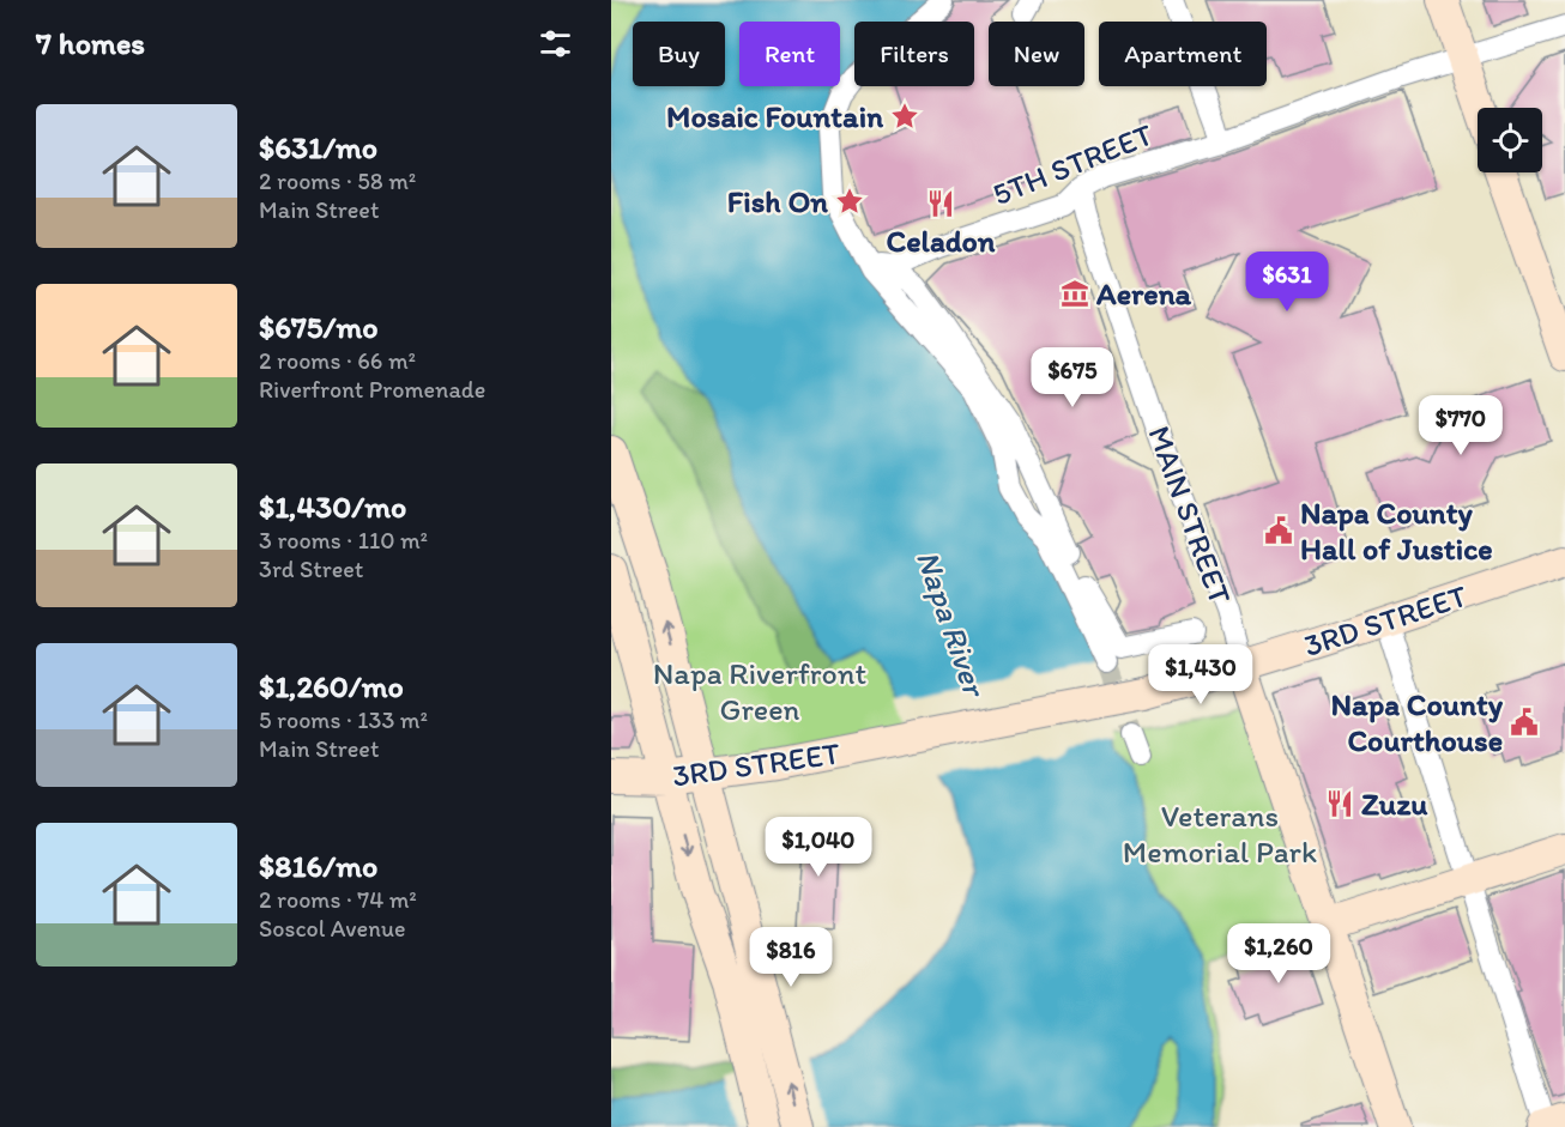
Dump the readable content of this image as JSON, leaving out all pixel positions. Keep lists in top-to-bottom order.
{
  "streets": {
    "street": ["5TH STREET", "MAIN STREET", "3RD STREET"]
  },
  "crossings": [
    ["5TH STREET", "MAIN STREET"],
    ["MAIN STREET", "3RD STREET"]
  ],
  "water": ["Napa River"],
  "parks": ["Napa Riverfront Green", "Veterans Memorial Park"],
  "places": {
    "place": ["Mosaic Fountain", "Fish On"],
    "restaurant": ["Celadon", "Zuzu"],
    "museum": ["Aerena"],
    "public building": ["Napa County Hall of Justice", "Napa County Courthouse"]
  },
  "page": {
    "heading": "7 homes",
    "chip": [
      "Buy",
      "Rent",
      "Filters",
      "New",
      "Apartment"
    ],
    "list": [
      {
        "name": "$631/mo",
        "note": "2 rooms · 58 m² · Main Street"
      },
      {
        "name": "$675/mo",
        "note": "2 rooms · 66 m² · Riverfront Promenade"
      },
      {
        "name": "$1,430/mo",
        "note": "3 rooms · 110 m² · 3rd Street"
      },
      {
        "name": "$1,260/mo",
        "note": "5 rooms · 133 m² · Main Street"
      },
      {
        "name": "$816/mo",
        "note": "2 rooms · 74 m² · Soscol Avenue"
      }
    ],
    "price": [
      "$631",
      "$675",
      "$770",
      "$1,430",
      "$1,040",
      "$1,260",
      "$816"
    ]
  }
}
